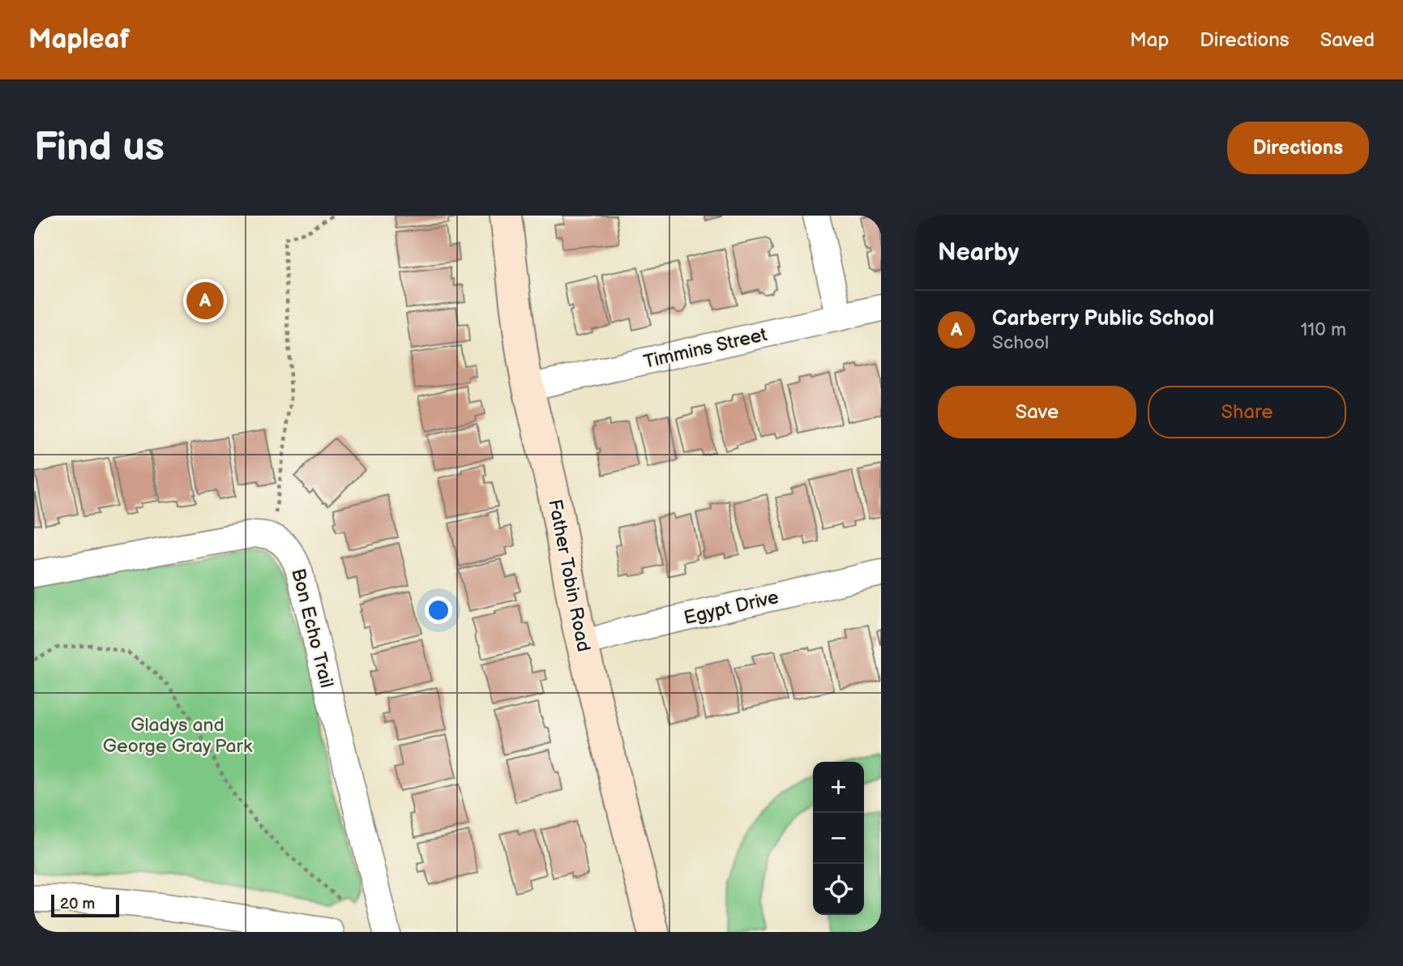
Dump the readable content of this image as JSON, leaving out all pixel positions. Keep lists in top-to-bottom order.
{
  "streets": {
    "street": [
      "Timmins Street",
      "Father Tobin Road",
      "Egypt Drive",
      "Bon Echo Trail"
    ]
  },
  "crossings": [
    ["Timmins Street", "Father Tobin Road"],
    ["Father Tobin Road", "Egypt Drive"]
  ],
  "parks": ["Gladys and George Gray Park"],
  "scale_bar": "20 m",
  "page": {
    "header": "Mapleaf",
    "nav": ["Map", "Directions", "Saved"],
    "buttons": [
      "Directions",
      ["Save", "Share"]
    ],
    "title": "Find us",
    "heading": "Nearby",
    "pins": "A",
    "list": [
      {
        "mark": "A",
        "name": "Carberry Public School",
        "note": "School",
        "value": "110 m"
      }
    ],
    "map_buttons": ["+", "−"],
    "scale": "20 m"
  }
}
